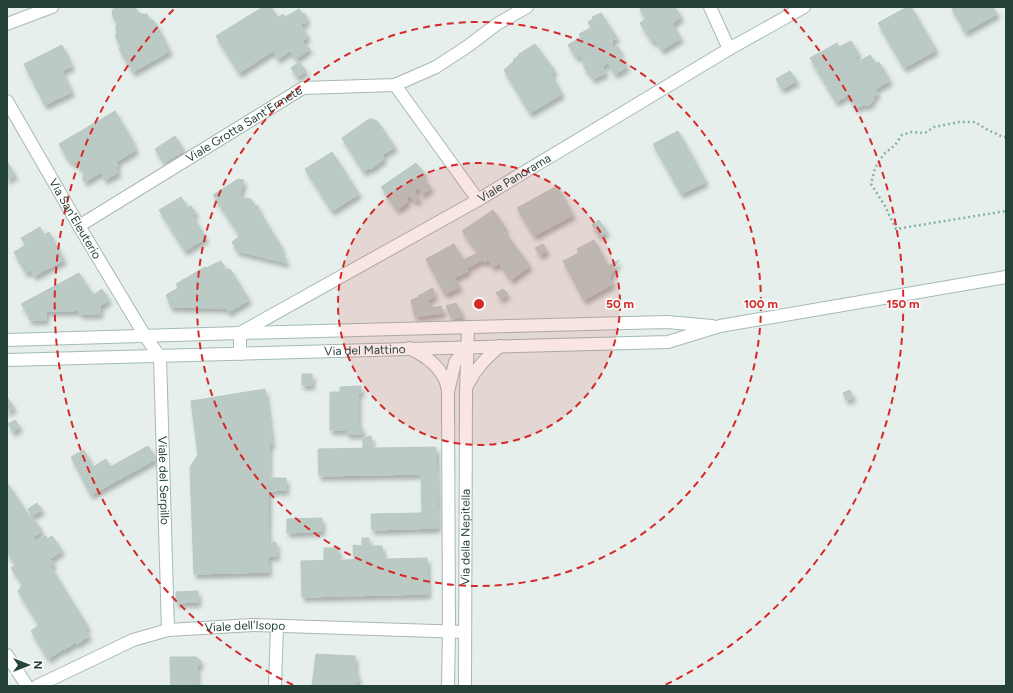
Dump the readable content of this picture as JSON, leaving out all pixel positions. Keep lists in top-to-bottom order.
{
  "streets": {
    "street": [
      "Viale Grotta Sant'Ermete",
      "Viale Panorama",
      "Via San'Eleuterio",
      "Via del Mattino",
      "Viale del Serpillo",
      "Via della Nepitella",
      "Viale dell'Isopo"
    ]
  },
  "crossings": [
    ["Viale Grotta Sant'Ermete", "Via San'Eleuterio"],
    ["Viale Panorama", "Via del Mattino"],
    ["Via San'Eleuterio", "Via del Mattino"],
    ["Via del Mattino", "Viale del Serpillo"],
    ["Via del Mattino", "Via della Nepitella"],
    ["Viale del Serpillo", "Viale dell'Isopo"],
    ["Via della Nepitella", "Viale dell'Isopo"]
  ],
  "north": "right",
  "rings": ["50 m", "100 m", "150 m"]
}
